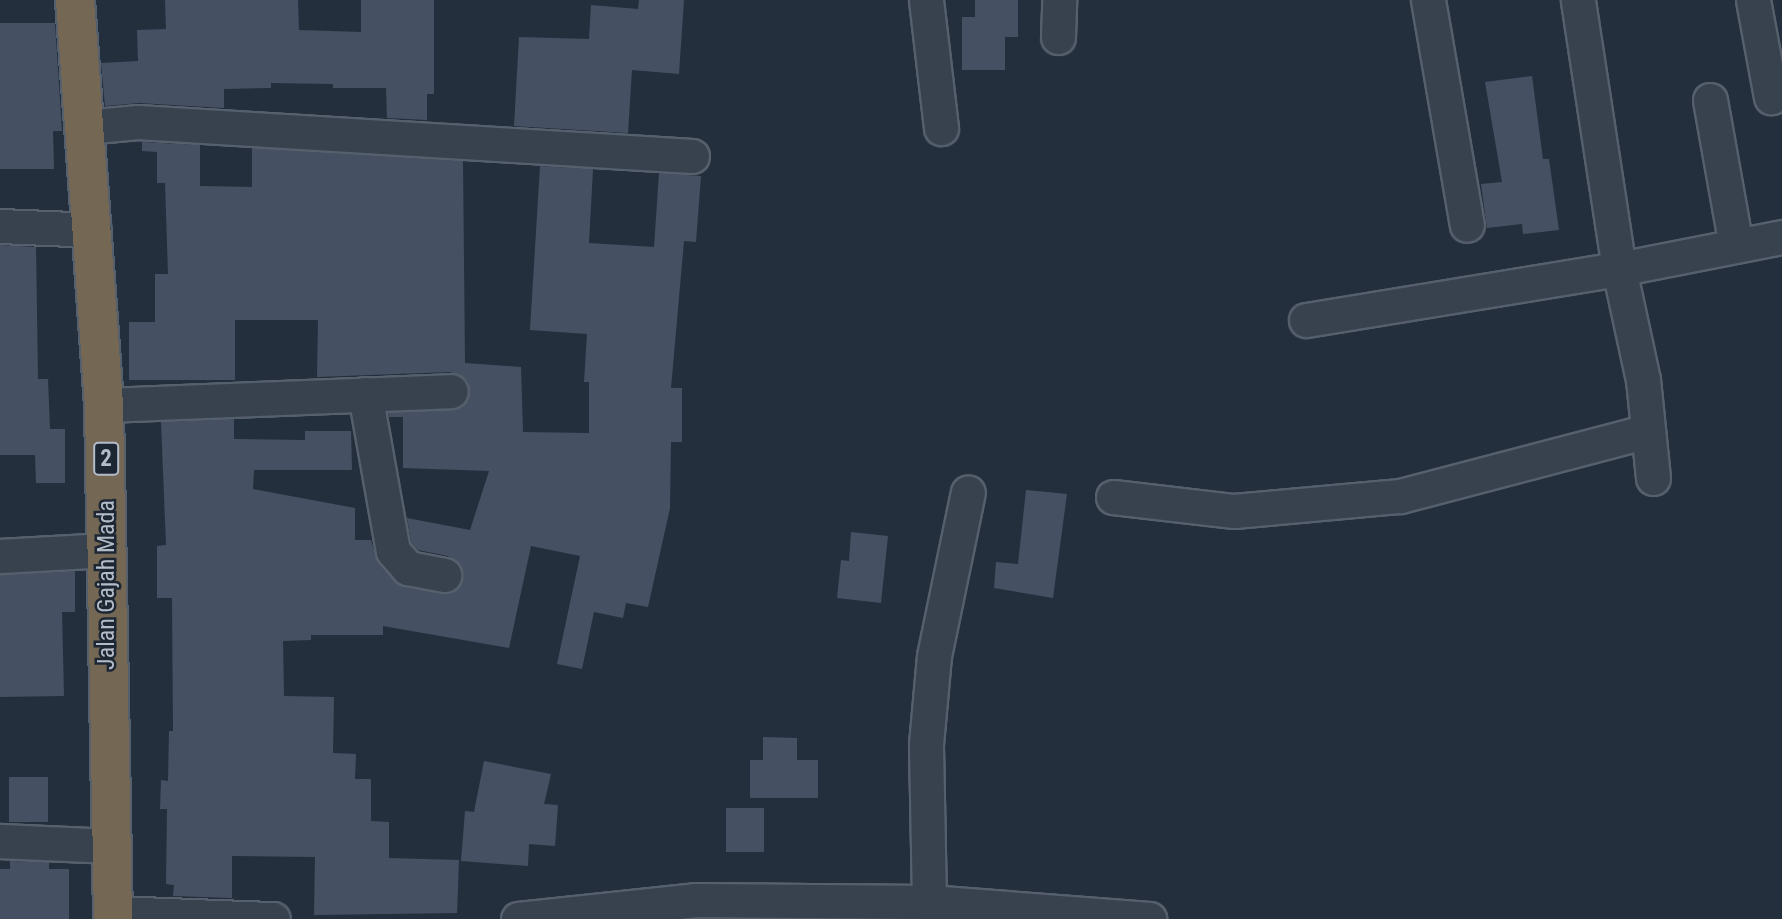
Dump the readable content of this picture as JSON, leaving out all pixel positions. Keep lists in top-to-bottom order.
{
  "streets": {
    "highway": ["2", "Jalan Gajah Mada"]
  }
}
